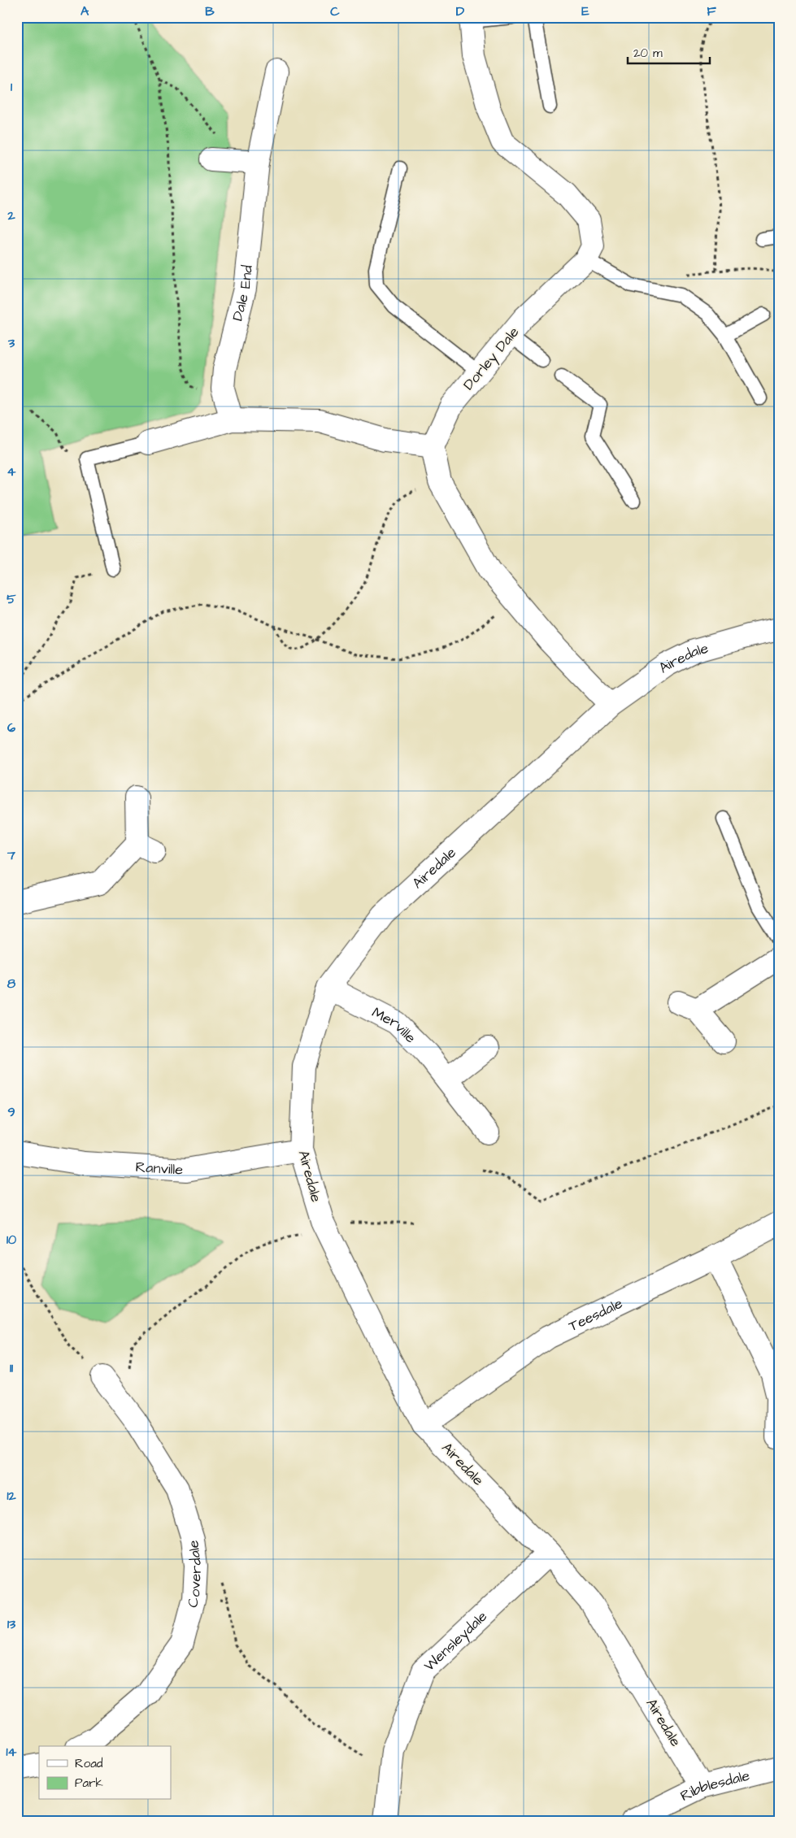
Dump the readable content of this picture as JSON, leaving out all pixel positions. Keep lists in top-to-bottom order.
{
  "streets": {
    "street": [
      "Dale End",
      "Dorley Dale",
      "Airedale",
      "Merville",
      "Ranville",
      "Teesdale",
      "Coverdale",
      "Wensleydale",
      "Ribblesdale"
    ]
  },
  "crossings": [
    ["Airedale", "Merville"],
    ["Airedale", "Ranville"],
    ["Airedale", "Teesdale"],
    ["Airedale", "Wensleydale"],
    ["Airedale", "Ribblesdale"]
  ],
  "legend": ["Road", "Park"],
  "scale_bar": "20 m",
  "grid": {
    "columns": [
      "A",
      "B",
      "C",
      "D",
      "E",
      "F"
    ],
    "rows": [
      "1",
      "2",
      "3",
      "4",
      "5",
      "6",
      "7",
      "8",
      "9",
      "10",
      "11",
      "12",
      "13",
      "14"
    ]
  }
}
